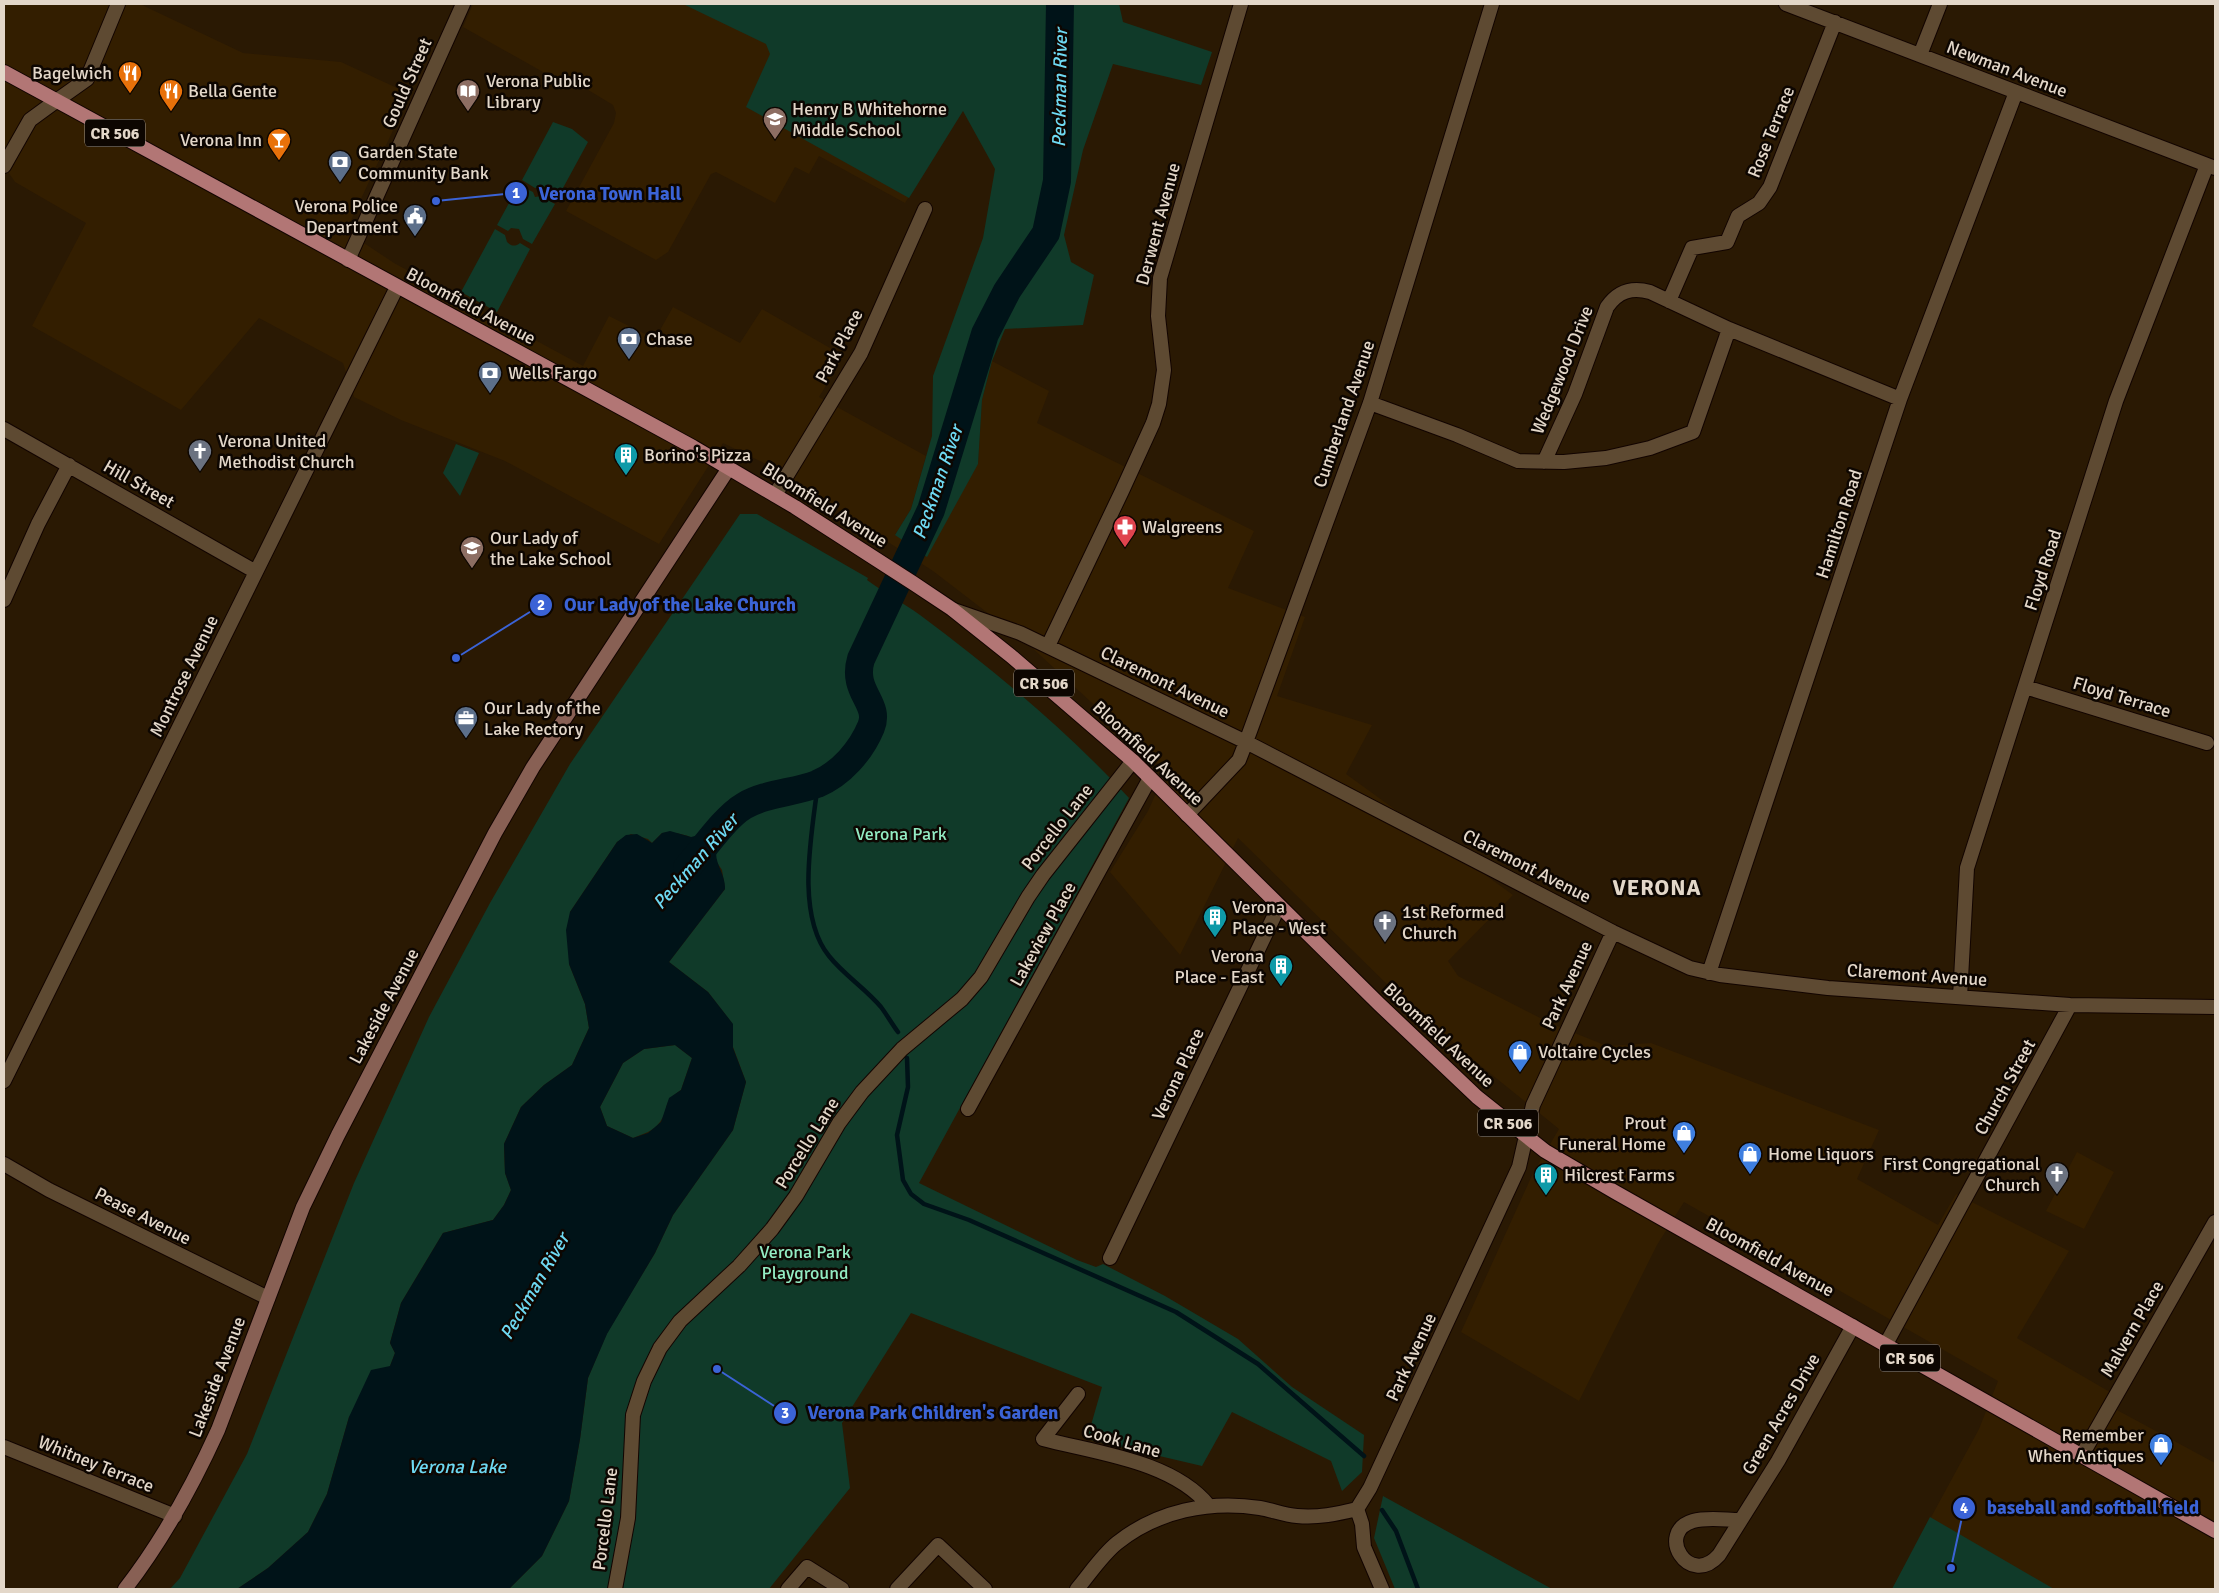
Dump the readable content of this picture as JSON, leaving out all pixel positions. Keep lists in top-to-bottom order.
{
  "streets": {
    "main road": ["CR 506", "Bloomfield Avenue", "Lakeside Avenue"],
    "street": [
      "Newman Avenue",
      "Gould Street",
      "Rose Terrace",
      "Derwent Avenue",
      "Park Place",
      "Wedgewood Drive",
      "Cumberland Avenue",
      "Hill Street",
      "Hamilton Road",
      "Floyd Road",
      "Montrose Avenue",
      "Claremont Avenue",
      "Floyd Terrace",
      "Porcello Lane",
      "Lakeview Place",
      "Park Avenue",
      "Verona Place",
      "Church Street",
      "Pease Avenue",
      "Malvern Place",
      "Green Acres Drive",
      "Cook Lane",
      "Whitney Terrace"
    ]
  },
  "crossings": [
    ["Newman Avenue", "Rose Terrace"],
    ["Newman Avenue", "Hamilton Road"],
    ["Newman Avenue", "Floyd Road"],
    ["Gould Street", "Bloomfield Avenue"],
    ["Rose Terrace", "Wedgewood Drive"],
    ["Derwent Avenue", "Claremont Avenue"],
    ["Bloomfield Avenue", "Park Place"],
    ["Bloomfield Avenue", "Cumberland Avenue"],
    ["Bloomfield Avenue", "Montrose Avenue"],
    ["Bloomfield Avenue", "Claremont Avenue"],
    ["Bloomfield Avenue", "Porcello Lane"],
    ["Bloomfield Avenue", "Lakeview Place"],
    ["Bloomfield Avenue", "Park Avenue"],
    ["Bloomfield Avenue", "Lakeside Avenue"],
    ["Bloomfield Avenue", "Verona Place"],
    ["Bloomfield Avenue", "Church Street"],
    ["Bloomfield Avenue", "Malvern Place"],
    ["Bloomfield Avenue", "Green Acres Drive"],
    ["Wedgewood Drive", "Cumberland Avenue"],
    ["Wedgewood Drive", "Hamilton Road"],
    ["Cumberland Avenue", "Claremont Avenue"],
    ["Hill Street", "Montrose Avenue"],
    ["Hamilton Road", "Claremont Avenue"],
    ["Floyd Road", "Claremont Avenue"],
    ["Floyd Road", "Floyd Terrace"],
    ["Claremont Avenue", "Park Avenue"],
    ["Claremont Avenue", "Church Street"],
    ["Lakeside Avenue", "Pease Avenue"],
    ["Lakeside Avenue", "Whitney Terrace"]
  ],
  "districts": ["VERONA"],
  "water": ["Peckman River", "Verona Lake"],
  "parks": ["Verona Park", "Verona Park Playground"],
  "places": {
    "restaurant": ["Bagelwich", "Bella Gente"],
    "library": ["Verona Public Library"],
    "school or university": ["Henry B Whitehorne Middle School", "Our Lady of the Lake School"],
    "bar": ["Verona Inn"],
    "bank": ["Garden State Community Bank", "Chase", "Wells Fargo"],
    "other": [
      "Verona Town Hall",
      "Our Lady of the Lake Church",
      "Verona Park Children's Garden",
      "baseball and softball field"
    ],
    "public building": ["Verona Police Department"],
    "church": ["Verona United Methodist Church", "1st Reformed Church", "First Congregational Church"],
    "building": [
      "Borino's Pizza",
      "Verona Place - West",
      "Verona Place - East",
      "Hilcrest Farms"
    ],
    "pharmacy": ["Walgreens"],
    "office": ["Our Lady of the Lake Rectory"],
    "shop": [
      "Voltaire Cycles",
      "Prout Funeral Home",
      "Home Liquors",
      "Remember When Antiques"
    ]
  }
}
